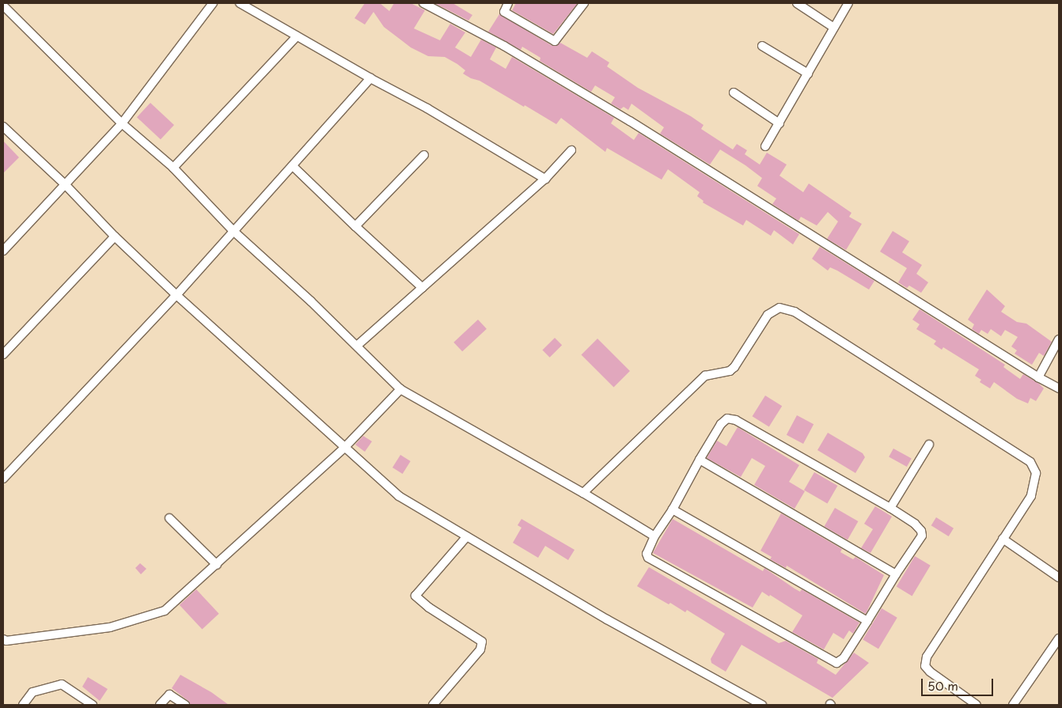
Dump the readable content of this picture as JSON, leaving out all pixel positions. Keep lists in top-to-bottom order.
{
  "scale_bar": "50 m"
}
